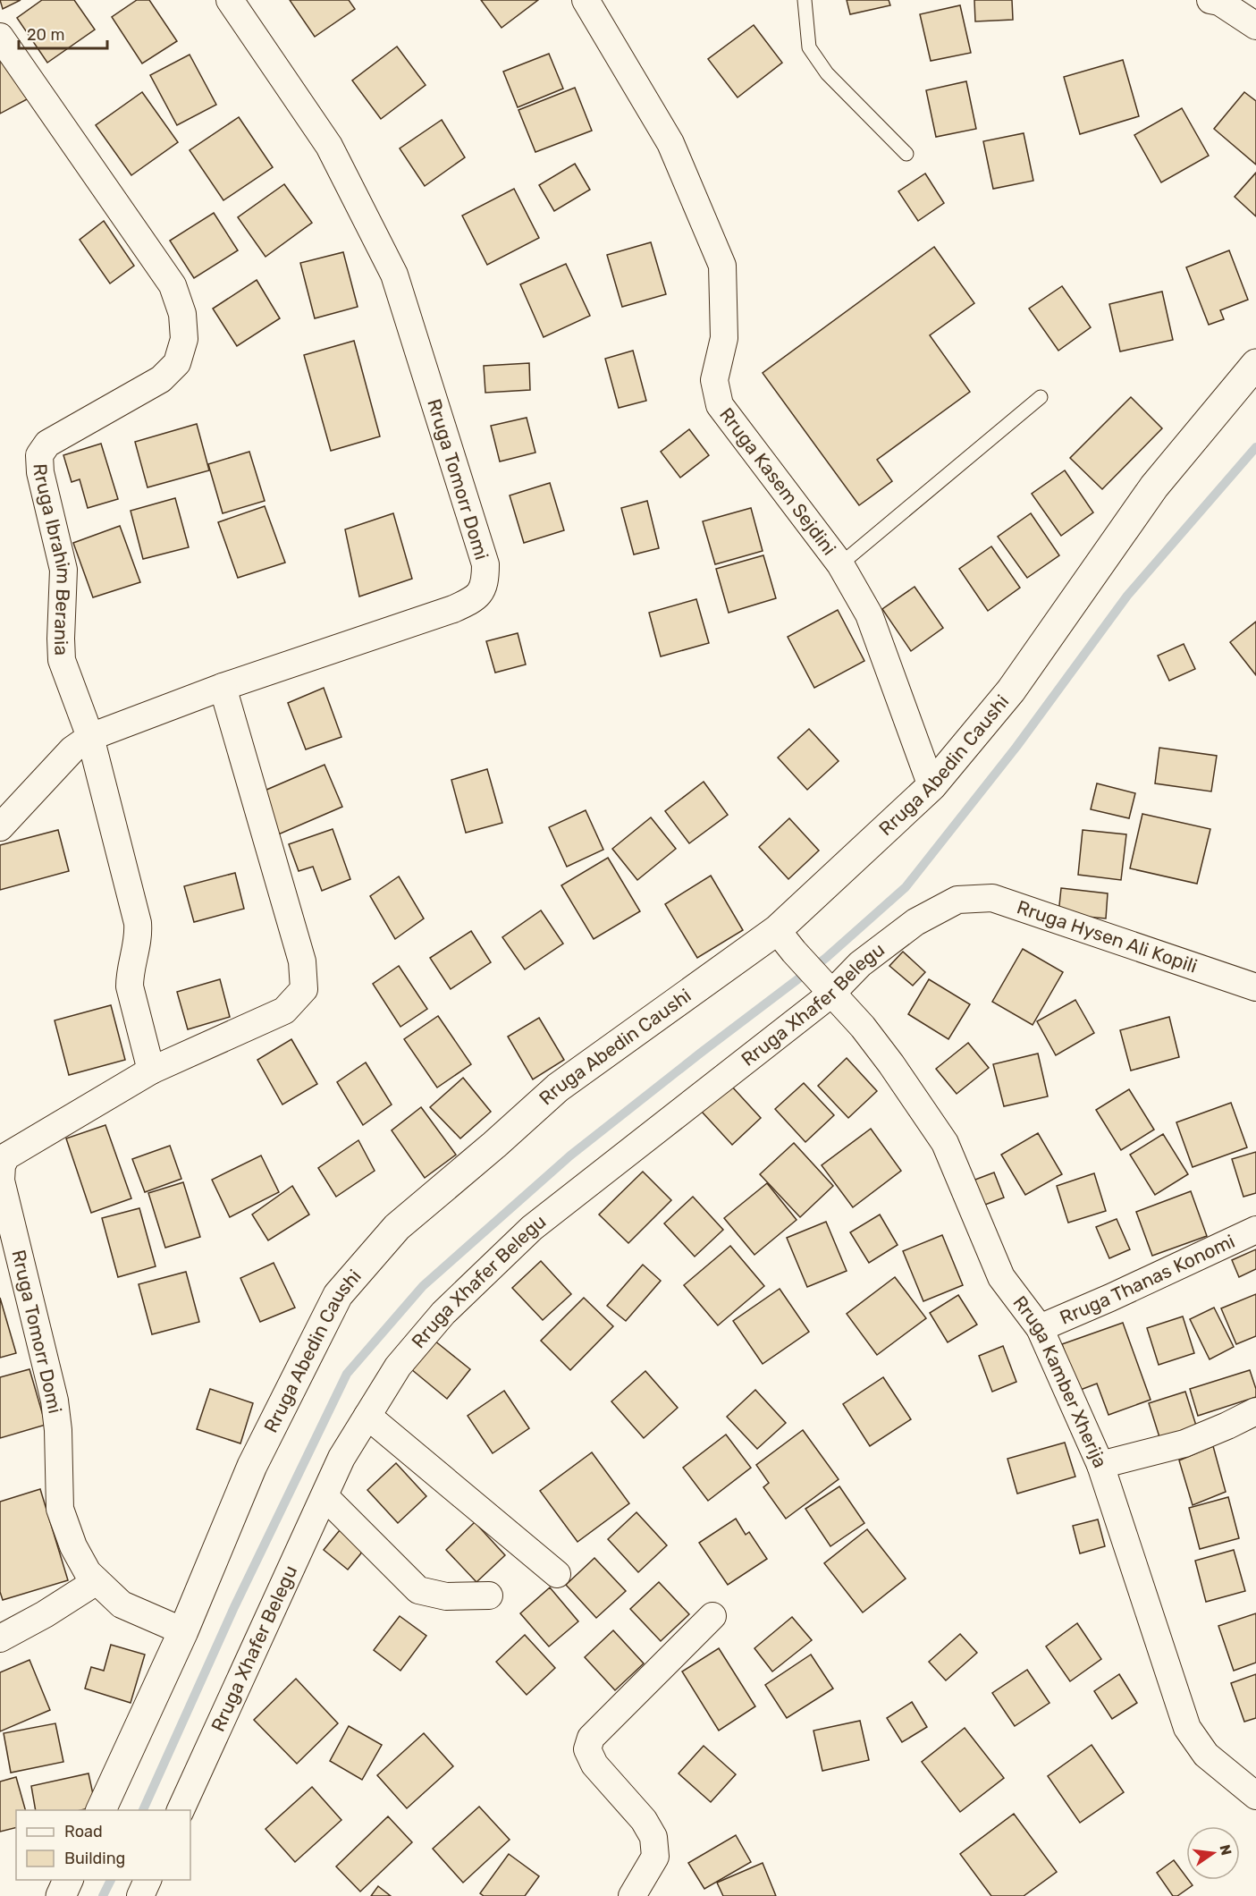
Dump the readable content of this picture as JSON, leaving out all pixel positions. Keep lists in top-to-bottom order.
{
  "streets": {
    "main road": ["Rruga Abedin Caushi"],
    "street": [
      "Rruga Tomorr Domi",
      "Rruga Kasem Sejdini",
      "Rruga Ibrahim Berania",
      "Rruga Hysen Ali Kopili",
      "Rruga Xhafer Belegu",
      "Rruga Thanas Konomi",
      "Rruga Kamber Xherija"
    ]
  },
  "crossings": [
    ["Rruga Tomorr Domi", "Rruga Ibrahim Berania"],
    ["Rruga Tomorr Domi", "Rruga Abedin Caushi"],
    ["Rruga Kasem Sejdini", "Rruga Abedin Caushi"],
    ["Rruga Abedin Caushi", "Rruga Kamber Xherija"],
    ["Rruga Hysen Ali Kopili", "Rruga Xhafer Belegu"],
    ["Rruga Xhafer Belegu", "Rruga Kamber Xherija"],
    ["Rruga Thanas Konomi", "Rruga Kamber Xherija"]
  ],
  "legend": ["Road", "Building"],
  "scale_bar": "20 m",
  "north": "right"
}
